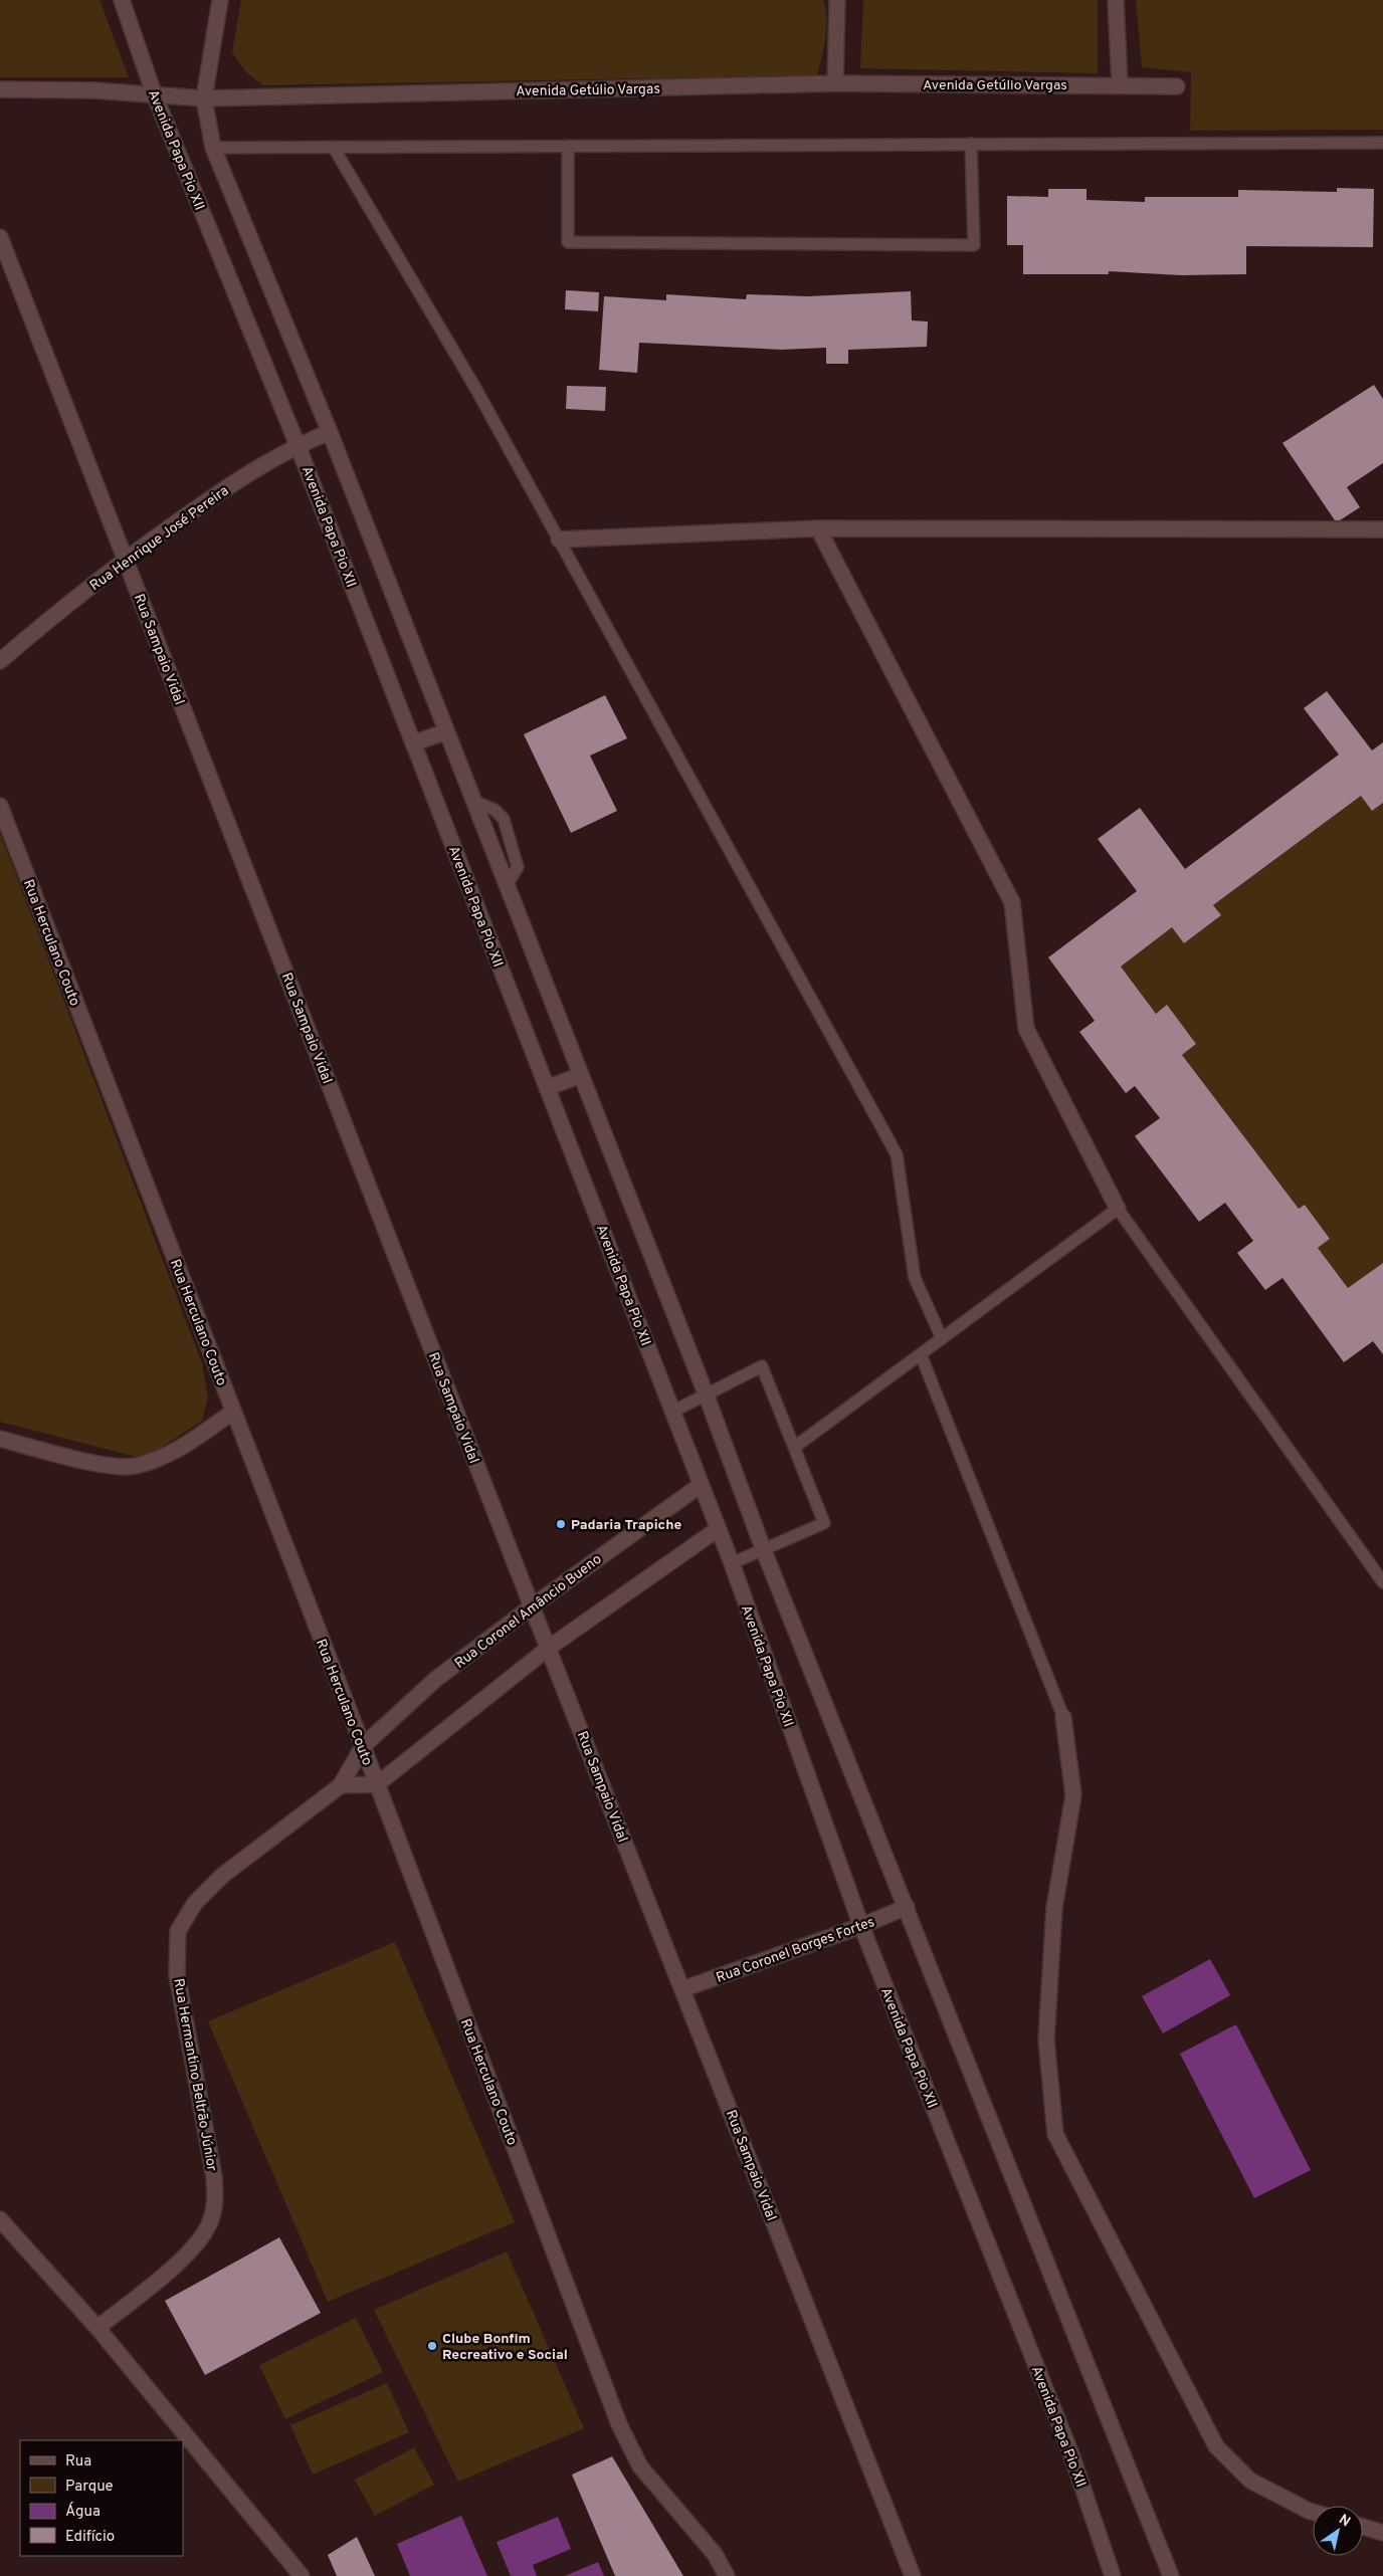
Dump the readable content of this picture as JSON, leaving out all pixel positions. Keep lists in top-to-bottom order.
{
  "streets": {
    "street": [
      "Avenida Getúlio Vargas",
      "Avenida Papa Pio XII",
      "Rua Henrique José Pereira",
      "Rua Sampaio Vidal",
      "Rua Herculano Couto",
      "Rua Coronel Amâncio Bueno",
      "Rua Coronel Borges Fortes",
      "Rua Hermantino Beltrão Júnior"
    ]
  },
  "crossings": [
    ["Avenida Getúlio Vargas", "Avenida Papa Pio XII"],
    ["Avenida Papa Pio XII", "Rua Henrique José Pereira"],
    ["Avenida Papa Pio XII", "Rua Coronel Amâncio Bueno"],
    ["Avenida Papa Pio XII", "Rua Coronel Borges Fortes"],
    ["Rua Henrique José Pereira", "Rua Sampaio Vidal"],
    ["Rua Sampaio Vidal", "Rua Coronel Amâncio Bueno"],
    ["Rua Sampaio Vidal", "Rua Coronel Borges Fortes"],
    ["Rua Herculano Couto", "Rua Coronel Amâncio Bueno"],
    ["Rua Herculano Couto", "Rua Hermantino Beltrão Júnior"],
    ["Rua Coronel Amâncio Bueno", "Rua Hermantino Beltrão Júnior"]
  ],
  "places": ["Padaria Trapiche", "Clube Bonfim Recreativo e Social"],
  "legend": [
    "Rua",
    "Parque",
    "Água",
    "Edifício"
  ],
  "north": "top right"
}
